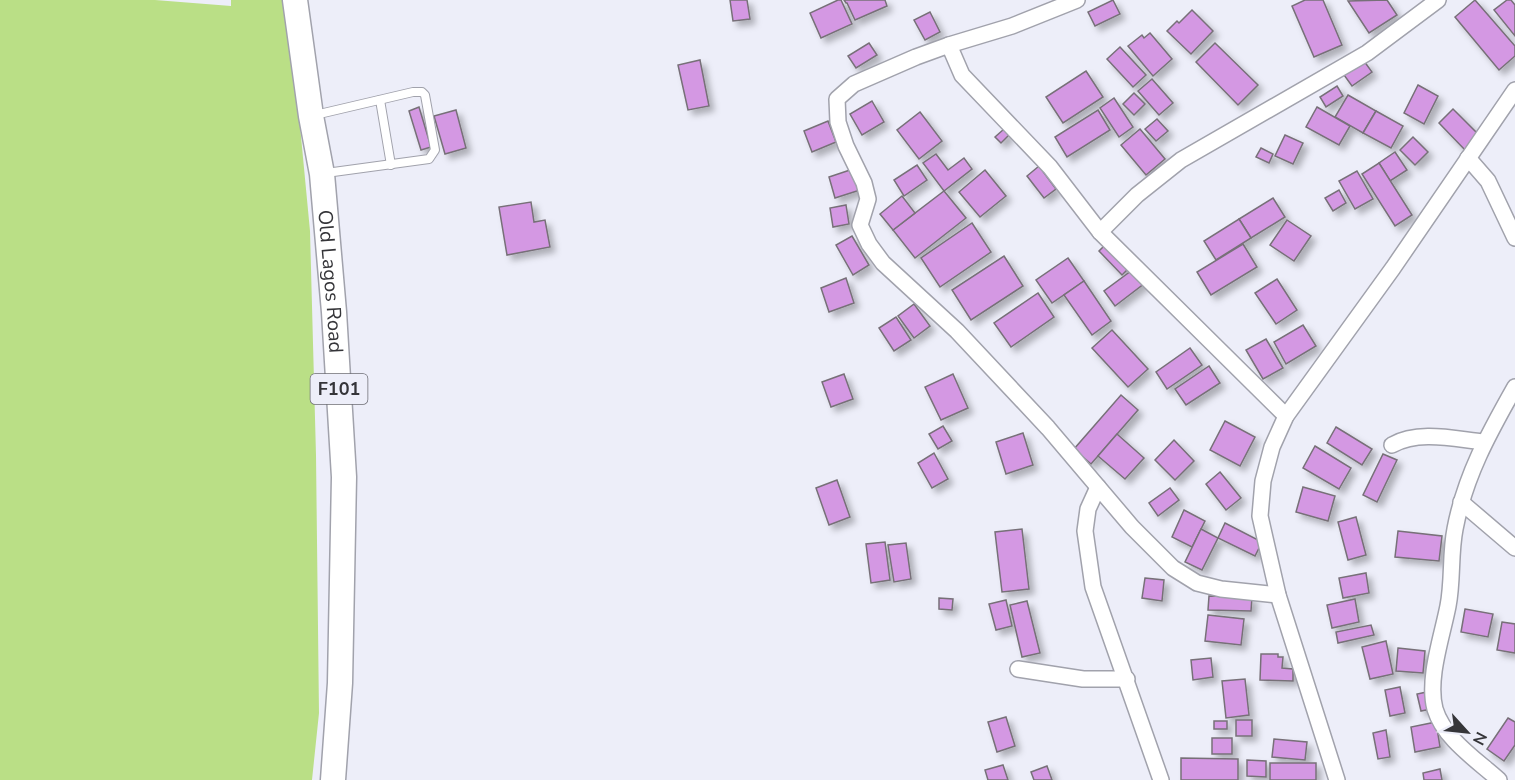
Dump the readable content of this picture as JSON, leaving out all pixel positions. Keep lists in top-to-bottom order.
{
  "streets": {
    "main road": ["Old Lagos Road", "F101"]
  },
  "north": "bottom right"
}
